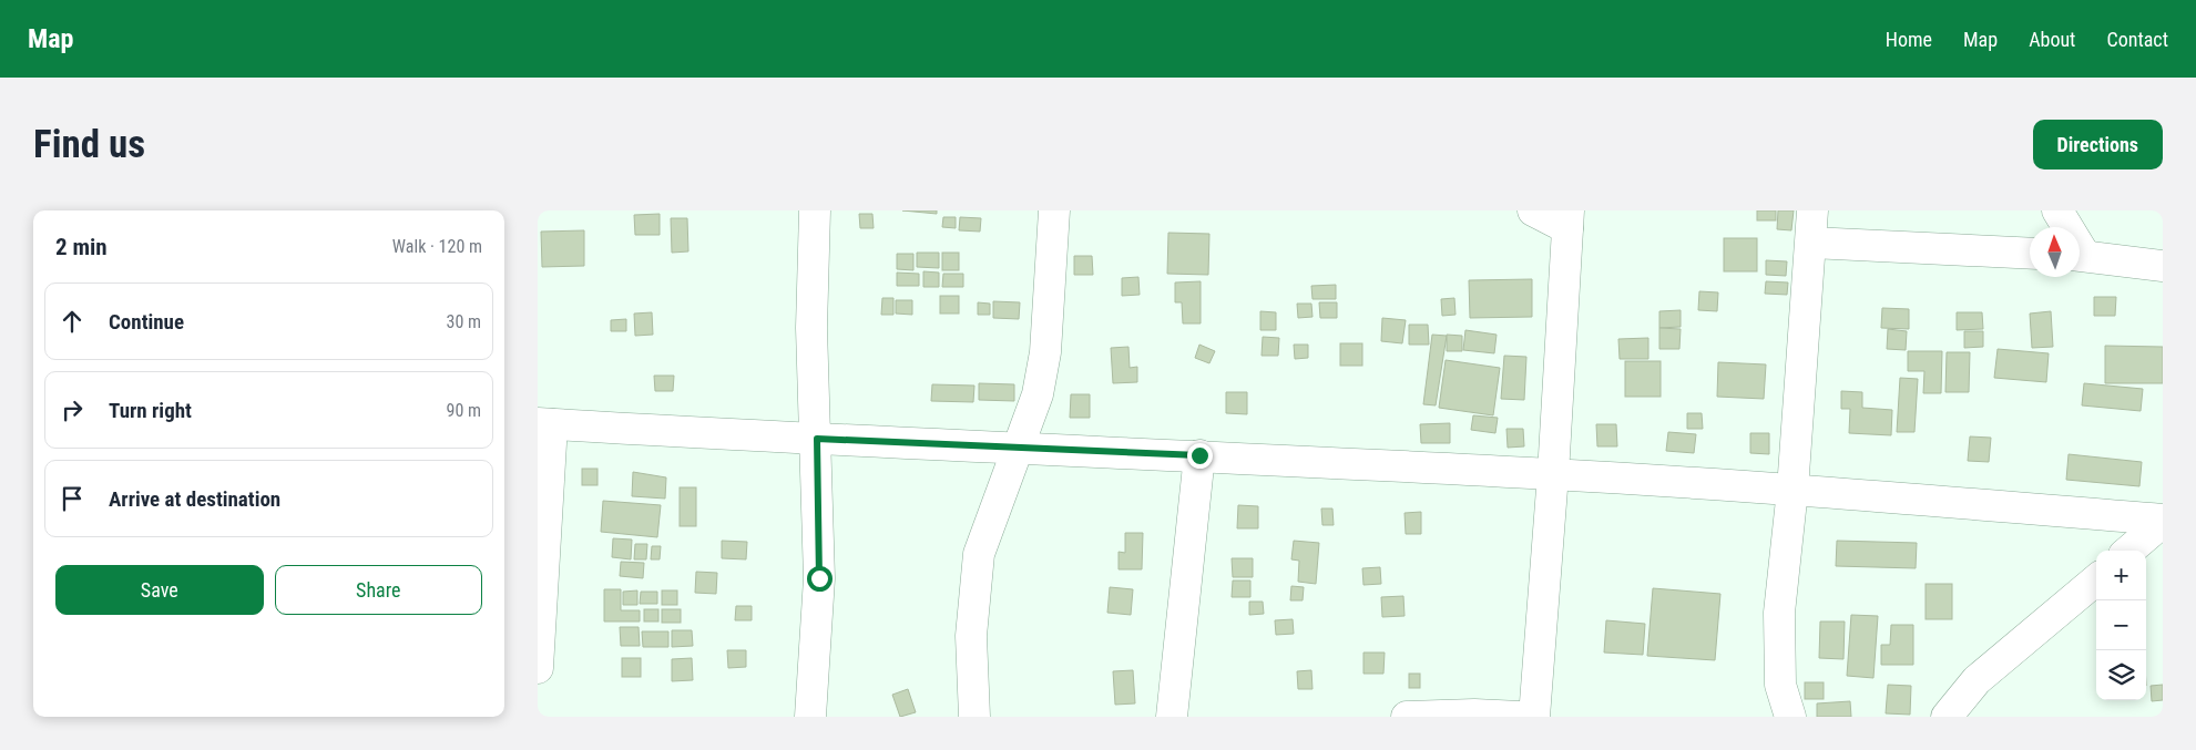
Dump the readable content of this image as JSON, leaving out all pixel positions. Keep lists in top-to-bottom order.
{
  "north": "top",
  "page": {
    "header": "Map",
    "nav": [
      "Home",
      "Map",
      "About",
      "Contact"
    ],
    "buttons": [
      "Directions",
      ["Save", "Share"]
    ],
    "title": "Find us",
    "heading": ["2 min", "Walk · 120 m"],
    "list": [
      ["Continue", "30 m"],
      ["Turn right", "90 m"],
      "Arrive at destination"
    ],
    "map_buttons": ["+", "−"]
  }
}
